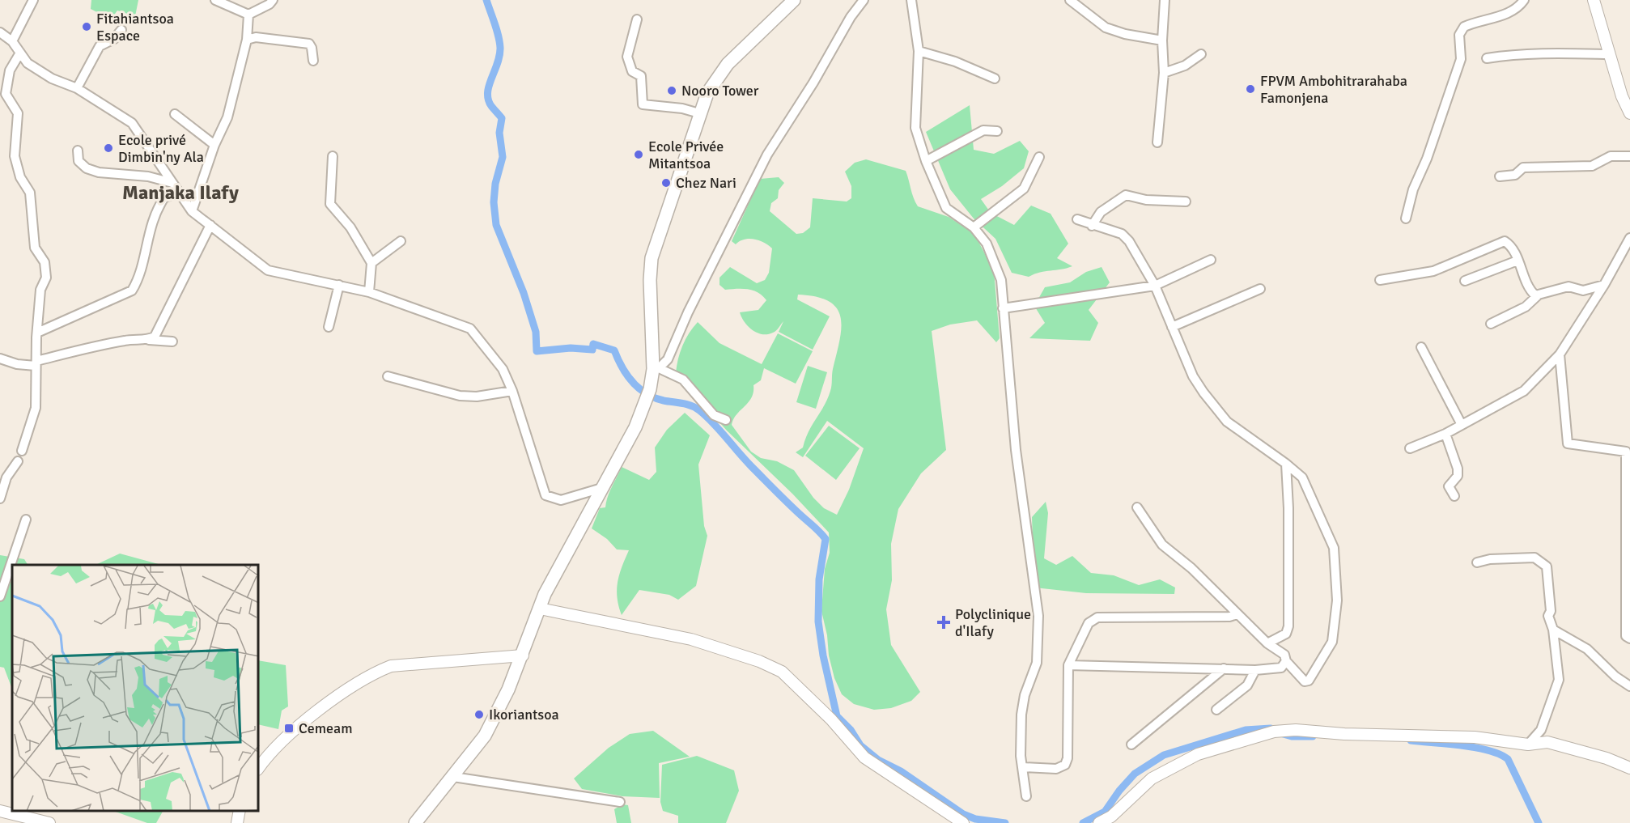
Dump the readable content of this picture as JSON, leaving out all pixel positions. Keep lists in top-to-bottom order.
{
  "districts": ["Manjaka Ilafy"],
  "places": {
    "other": [
      "Fitahiantsoa Espace",
      "FPVM Ambohitrarahaba Famonjena",
      "Nooro Tower",
      "Ecole privé Dimbin'ny Ala",
      "Ecole Privée Mitantsoa",
      "Chez Nari",
      "Ikoriantsoa"
    ],
    "health": ["Polyclinique d'Ilafy"],
    "transit": ["Cemeam"]
  }
}
